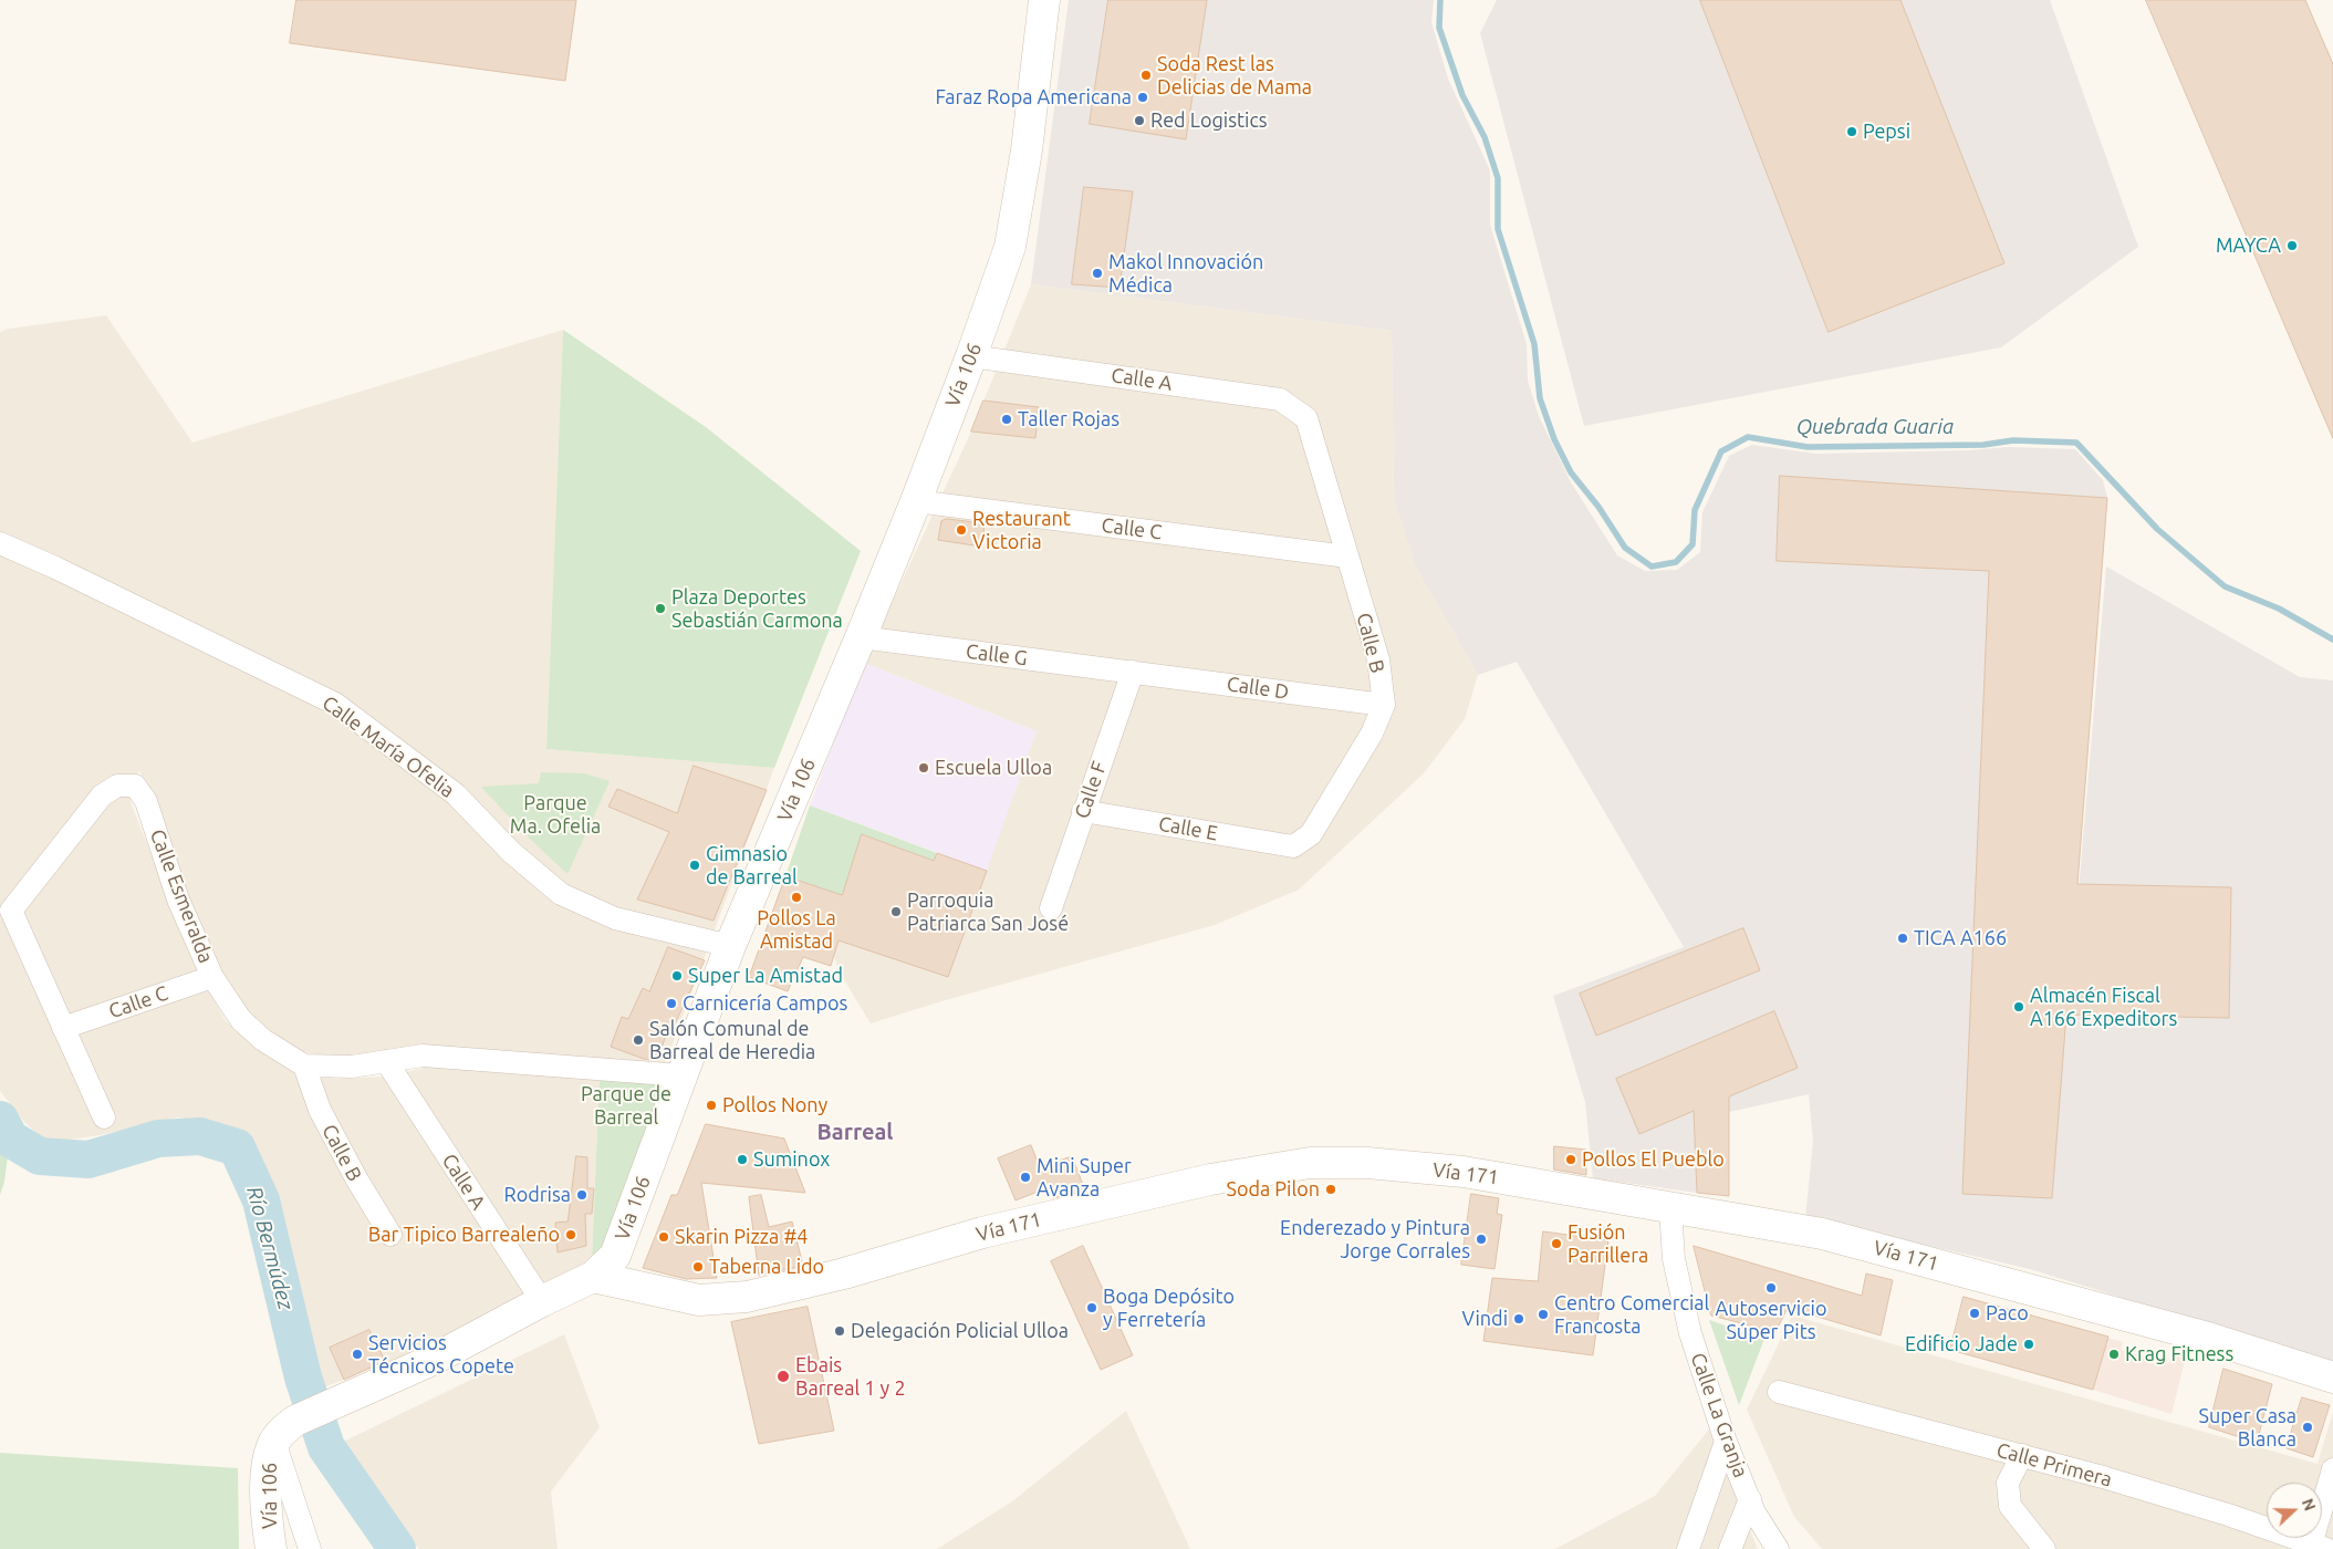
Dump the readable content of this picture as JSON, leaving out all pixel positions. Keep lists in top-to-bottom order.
{
  "streets": {
    "main road": ["Vía 106", "Vía 171"],
    "street": [
      "Calle A",
      "Calle C",
      "Calle B",
      "Calle G",
      "Calle D",
      "Calle María Ofelia",
      "Calle F",
      "Calle E",
      "Calle Esmeralda",
      "Calle La Granja",
      "Calle Primera"
    ]
  },
  "crossings": [
    ["Vía 106", "Calle A"],
    ["Vía 106", "Calle C"],
    ["Vía 106", "Calle G"],
    ["Vía 106", "Calle María Ofelia"],
    ["Vía 106", "Vía 171"],
    ["Calle A", "Calle B"],
    ["Calle C", "Calle B"],
    ["Calle C", "Calle Esmeralda"],
    ["Calle B", "Calle D"],
    ["Calle B", "Calle E"],
    ["Calle B", "Calle Esmeralda"],
    ["Calle G", "Calle D"],
    ["Calle G", "Calle F"],
    ["Calle D", "Calle F"],
    ["Calle F", "Calle E"],
    ["Vía 171", "Calle La Granja"]
  ],
  "districts": ["Barreal"],
  "water": ["Quebrada Guaria", "Río Bermúdez"],
  "parks": ["Parque Ma. Ofelia", "Parque de Barreal"],
  "places": [
    "Soda Rest las Delicias de Mama",
    "Faraz Ropa Americana",
    "Red Logistics",
    "Pepsi",
    "MAYCA",
    "Makol Innovación Médica",
    "Taller Rojas",
    "Restaurant Victoria",
    "Plaza Deportes Sebastián Carmona",
    "Escuela Ulloa",
    "Gimnasio de Barreal",
    "Pollos La Amistad",
    "Parroquia Patriarca San José",
    "TICA A166",
    "Super La Amistad",
    "Carnicería Campos",
    "Almacén Fiscal A166 Expeditors",
    "Salón Comunal de Barreal de Heredia",
    "Pollos Nony",
    "Suminox",
    "Pollos El Pueblo",
    "Mini Super Avanza",
    "Soda Pilon",
    "Rodrisa",
    "Bar Tipico Barrealeño",
    "Skarin Pizza #4",
    "Enderezado y Pintura Jorge Corrales",
    "Fusión Parrillera",
    "Taberna Lido",
    "Autoservicio Súper Pits",
    "Boga Depósito y Ferretería",
    "Paco",
    "Centro Comercial Francosta",
    "Vindi",
    "Delegación Policial Ulloa",
    "Edificio Jade",
    "Servicios Técnicos Copete",
    "Krag Fitness",
    "Ebais Barreal 1 y 2",
    "Super Casa Blanca"
  ],
  "north": "right"
}
